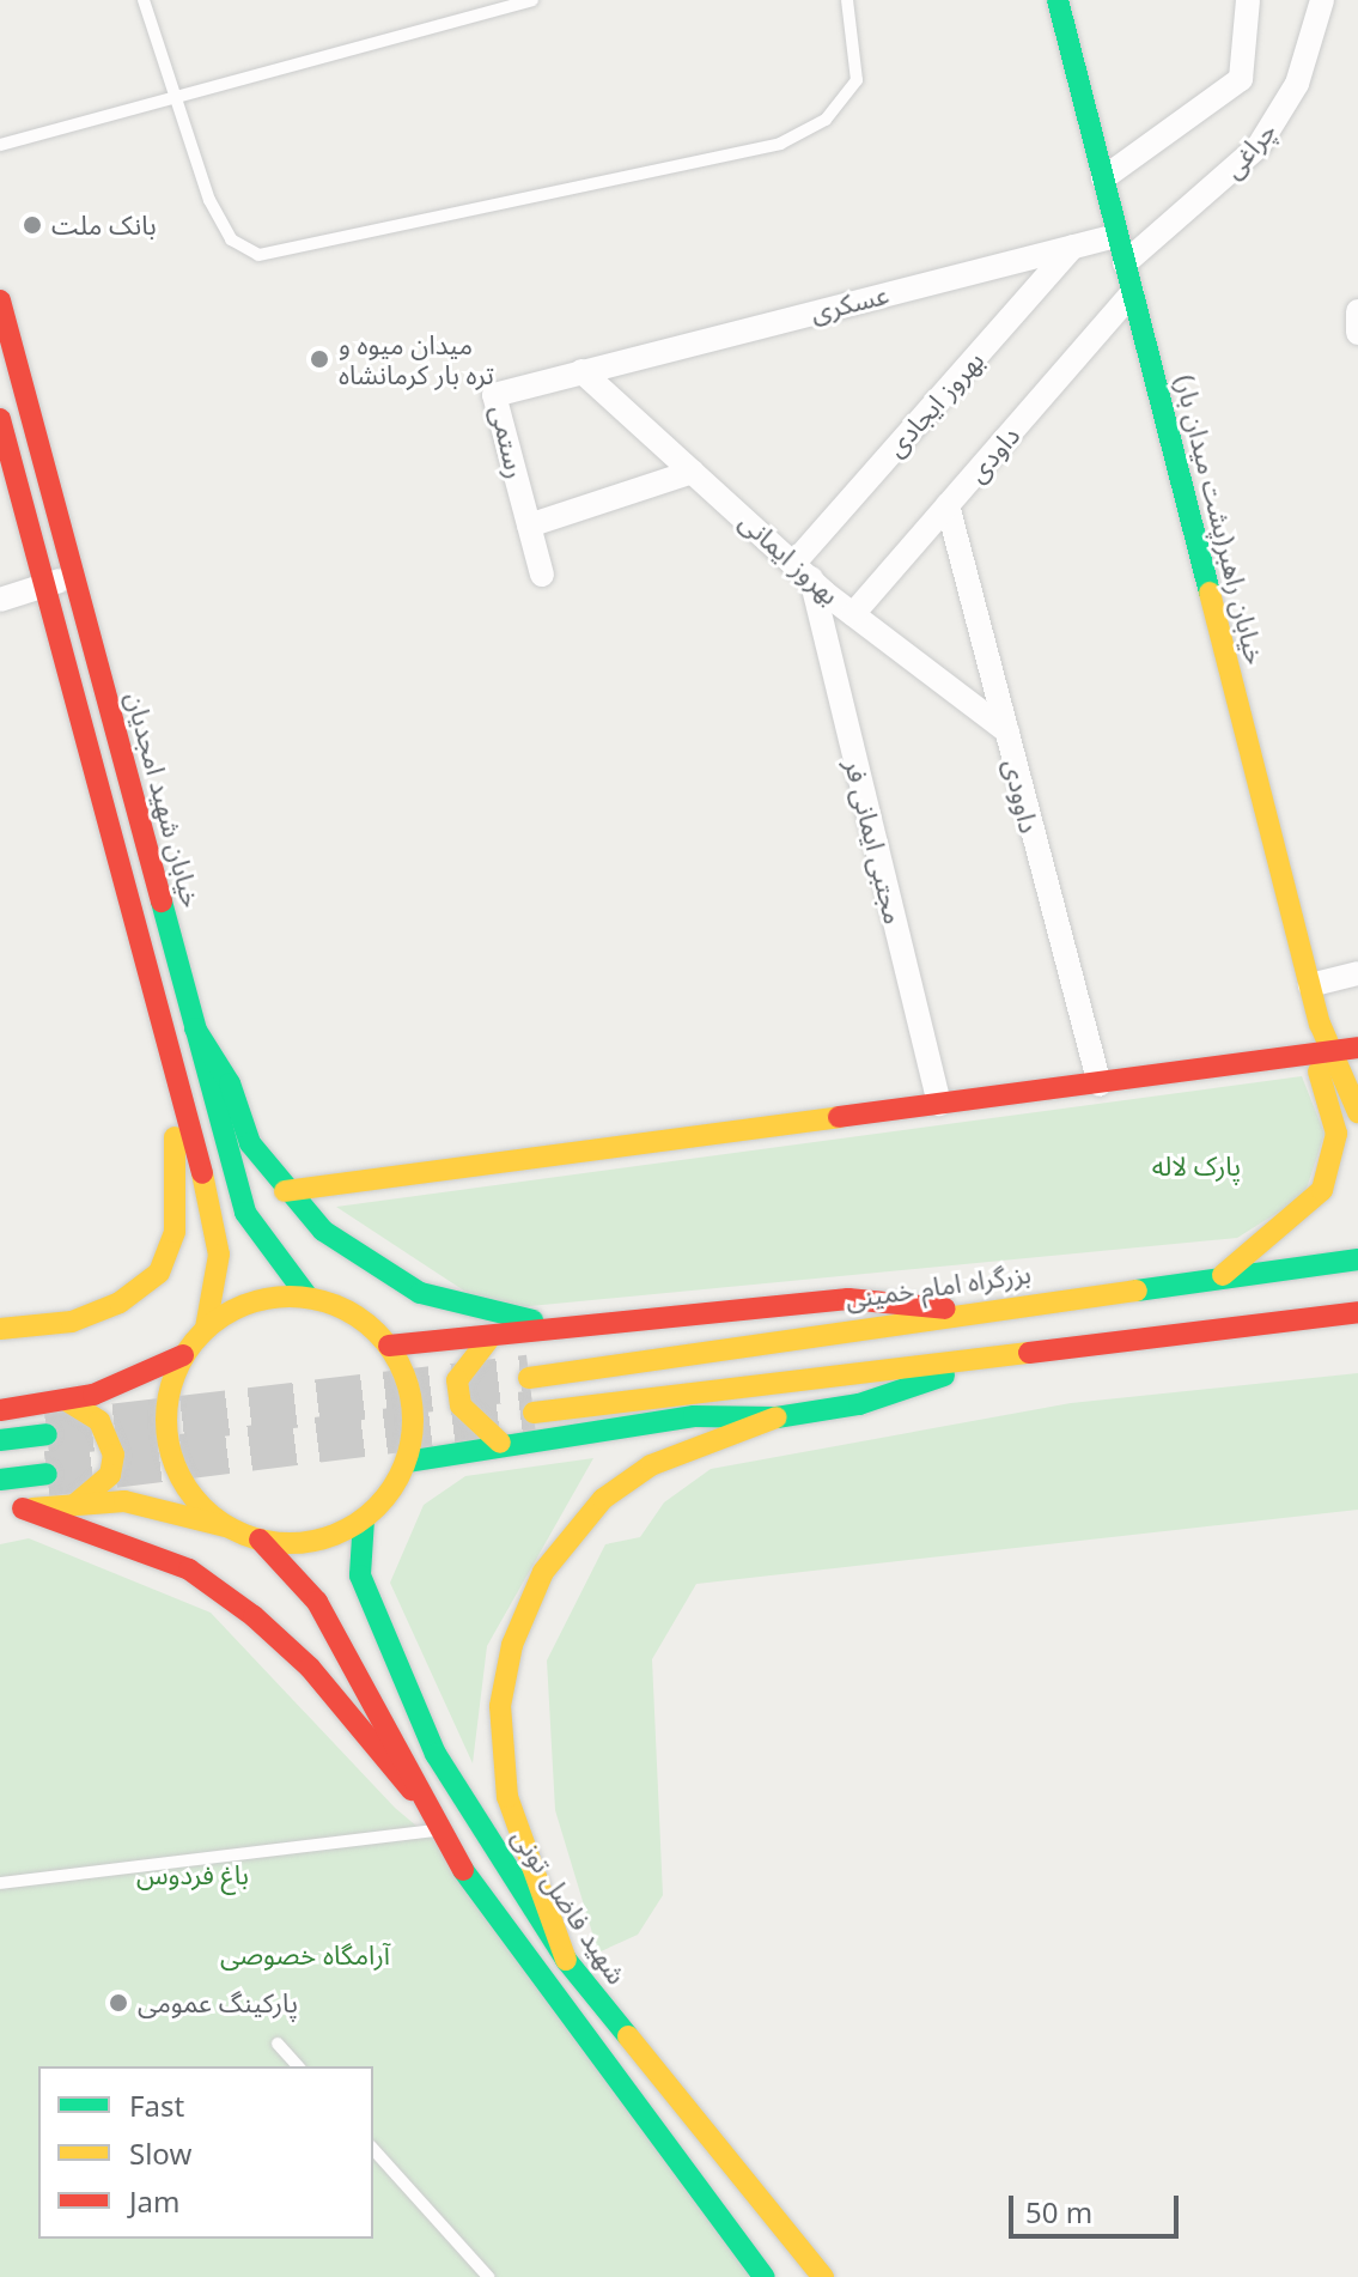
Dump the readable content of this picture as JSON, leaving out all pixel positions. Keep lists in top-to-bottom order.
{
  "streets": {
    "main road": [
      "خیابان راهبر(پشت میدان بار)",
      "خیابان شهید امجدیان",
      "بزرگراه امام خمینی",
      "شهید فاضل تونی"
    ],
    "street": [
      "چراغی",
      "عسکری",
      "بهروز ایجادی",
      "رستمی",
      "داودی",
      "بهروز ایمانی",
      "داوودی",
      "مجتبی ایمانی فر"
    ]
  },
  "crossings": [
    ["چراغی", "خیابان راهبر(پشت میدان بار)"],
    ["عسکری", "بهروز ایجادی"],
    ["عسکری", "رستمی"],
    ["عسکری", "خیابان راهبر(پشت میدان بار)"],
    ["عسکری", "بهروز ایمانی"],
    ["بهروز ایجادی", "بهروز ایمانی"],
    ["بهروز ایجادی", "مجتبی ایمانی فر"],
    ["رستمی", "بهروز ایمانی"],
    ["داودی", "خیابان راهبر(پشت میدان بار)"],
    ["داودی", "بهروز ایمانی"],
    ["داودی", "داوودی"],
    ["بهروز ایمانی", "داوودی"],
    ["بهروز ایمانی", "مجتبی ایمانی فر"],
    ["خیابان شهید امجدیان", "شهید فاضل تونی"]
  ],
  "parks": ["پارک لاله", "باغ فردوس", "آرامگاه خصوصی"],
  "places": ["بانک ملت", "میدان میوه و تره بار کرمانشاه", "پارکینگ عمومی"],
  "legend": ["Fast", "Slow", "Jam"],
  "scale_bar": "50 m"
}
